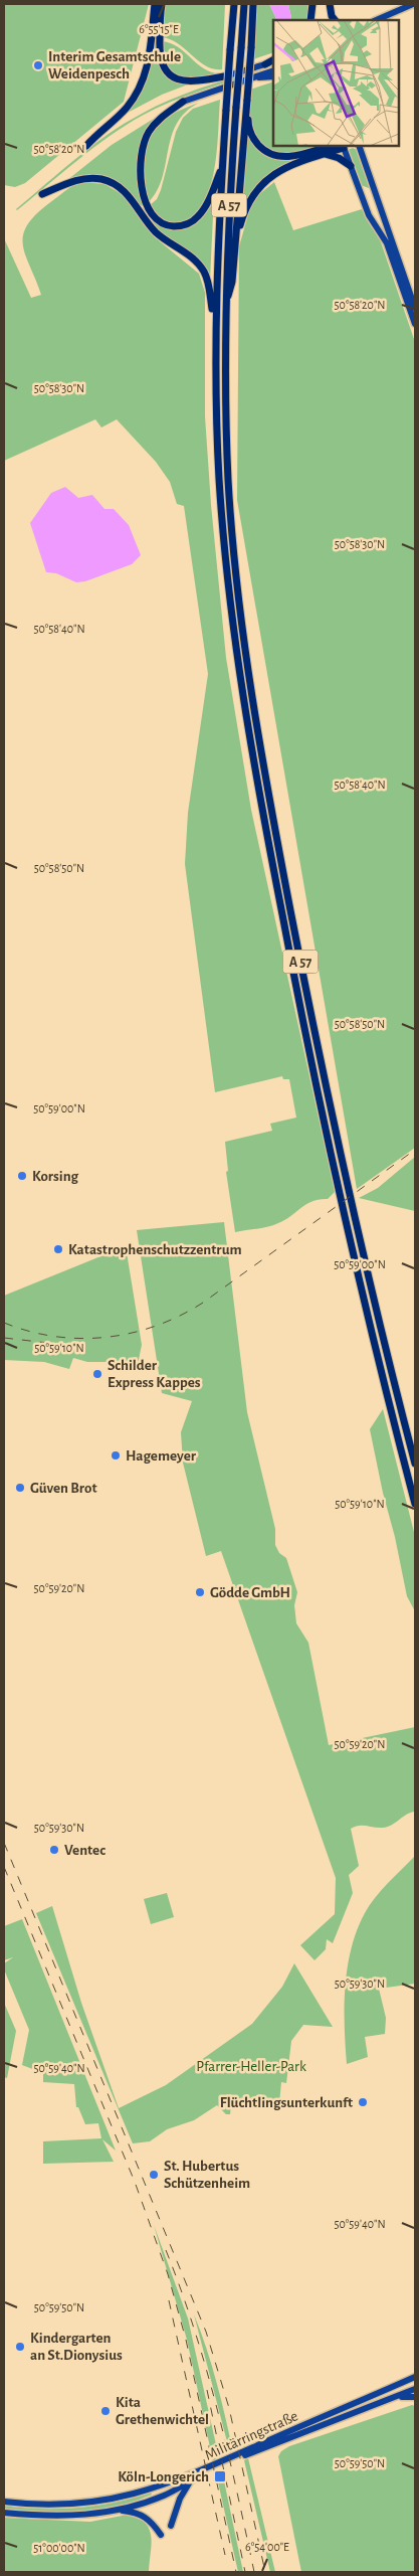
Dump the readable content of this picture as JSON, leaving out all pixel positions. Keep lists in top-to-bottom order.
{
  "streets": {
    "highway": ["A 57"],
    "main road": ["Militärringstraße"]
  },
  "parks": ["Pfarrer-Heller-Park"],
  "places": {
    "other": [
      "Interim Gesamtschule Weidenpesch",
      "Korsing",
      "Katastrophenschutzzentrum",
      "Schilder Express Kappes",
      "Hagemeyer",
      "Güven Brot",
      "Gödde GmbH",
      "Ventec",
      "Flüchtlingsunterkunft",
      "St. Hubertus Schützenheim",
      "Kindergarten an St.Dionysius",
      "Kita Grethenwichtel"
    ],
    "transit": ["Köln-Longerich"]
  },
  "coordinates": [
    "6°55'15\"E",
    "50°58'20\"N",
    "50°58'30\"N",
    "50°58'40\"N",
    "50°58'50\"N",
    "50°59'00\"N",
    "50°59'10\"N",
    "50°59'20\"N",
    "50°59'30\"N",
    "50°59'40\"N",
    "50°59'50\"N",
    "6°54'00\"E",
    "51°00'00\"N"
  ]
}
